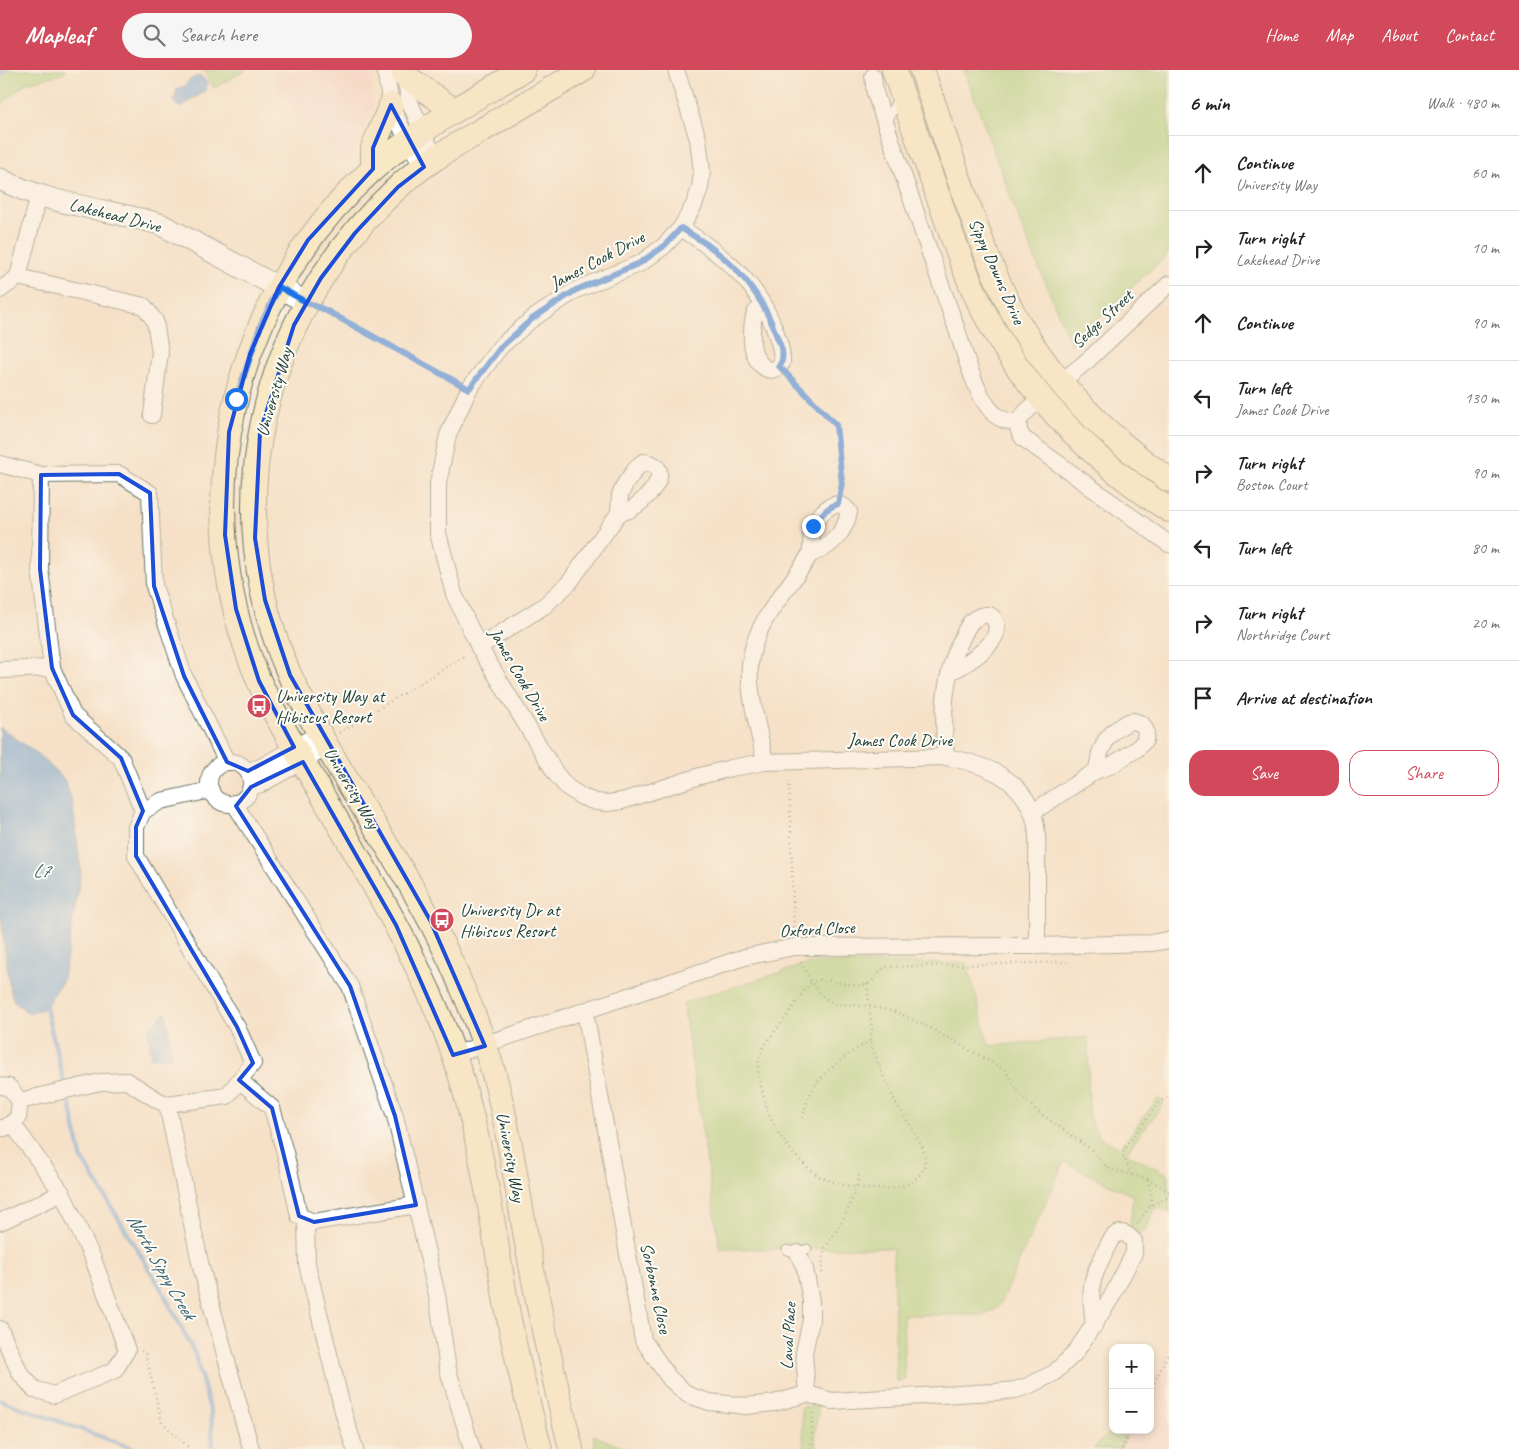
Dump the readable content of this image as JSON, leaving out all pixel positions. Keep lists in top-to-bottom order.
{
  "streets": {
    "main road": ["Sippy Downs Drive", "University Way"],
    "street": [
      "Lakehead Drive",
      "James Cook Drive",
      "Sedge Street",
      "Oxford Close",
      "Sorbonne Close",
      "Laval Place"
    ]
  },
  "crossings": [
    ["Lakehead Drive", "University Way"],
    ["James Cook Drive", "Oxford Close"],
    ["Sippy Downs Drive", "Sedge Street"],
    ["University Way", "Oxford Close"],
    ["Oxford Close", "Sorbonne Close"],
    ["Sorbonne Close", "Laval Place"]
  ],
  "water": ["L7", "North Sippy Creek"],
  "places": {
    "bus stop": ["University Way at Hibiscus Resort", "University Dr at Hibiscus Resort"]
  },
  "page": {
    "header": "Mapleaf",
    "search": "Search here",
    "nav": [
      "Home",
      "Map",
      "About",
      "Contact"
    ],
    "heading": ["6 min", "Walk · 480 m"],
    "list": [
      ["Continue", "University Way", "60 m"],
      ["Turn right", "Lakehead Drive", "10 m"],
      ["Continue", "90 m"],
      ["Turn left", "James Cook Drive", "130 m"],
      ["Turn right", "Boston Court", "90 m"],
      ["Turn left", "80 m"],
      ["Turn right", "Northridge Court", "20 m"],
      "Arrive at destination"
    ],
    "buttons": ["Save", "Share"],
    "map_buttons": ["+", "−"]
  }
}
